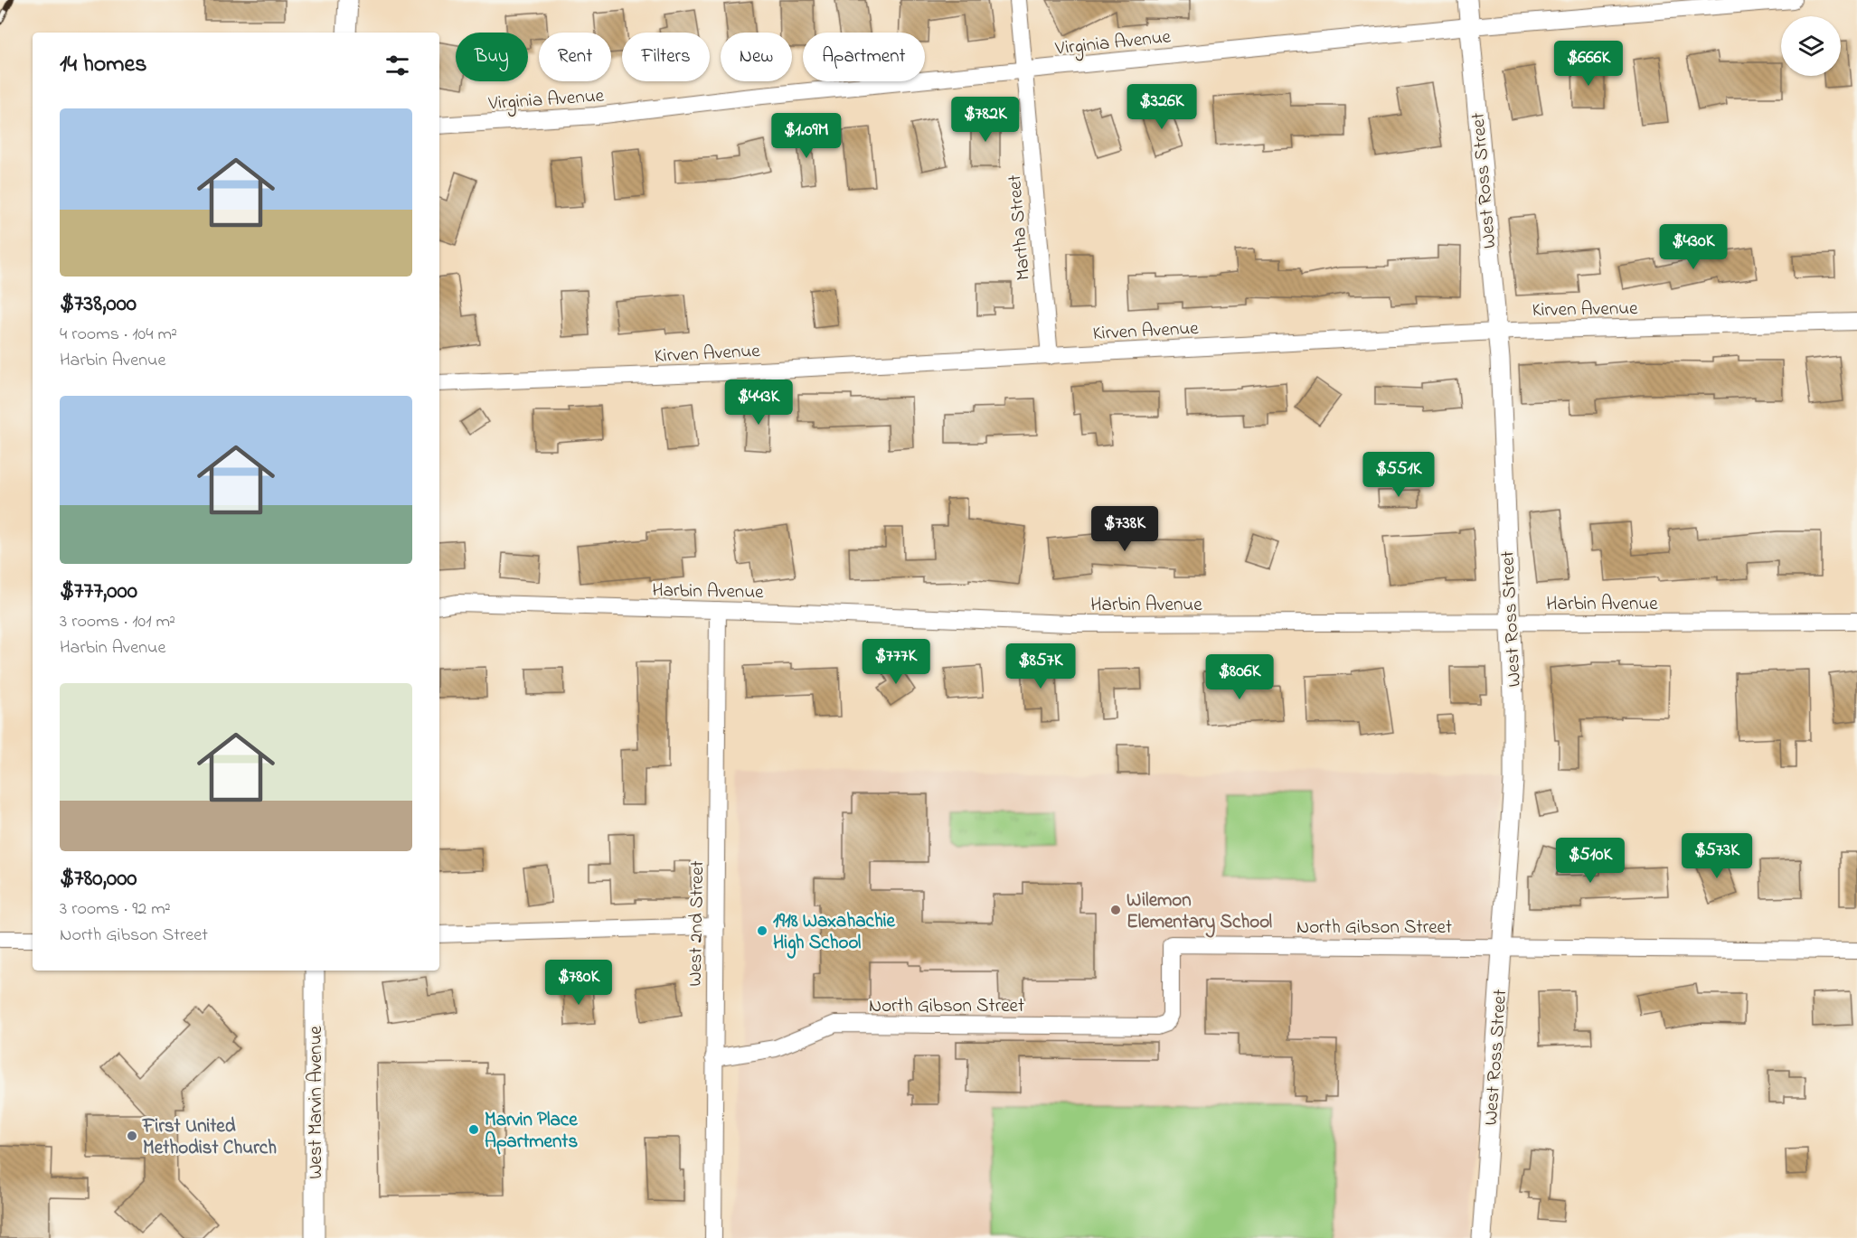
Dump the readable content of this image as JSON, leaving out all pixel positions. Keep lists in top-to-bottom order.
{
  "streets": {
    "street": [
      "Virginia Avenue",
      "West Ross Street",
      "Martha Street",
      "Kirven Avenue",
      "Harbin Avenue",
      "West 2nd Street",
      "North Gibson Street",
      "West Marvin Avenue"
    ]
  },
  "crossings": [
    ["Virginia Avenue", "West Ross Street"],
    ["Virginia Avenue", "Martha Street"],
    ["West Ross Street", "Kirven Avenue"],
    ["West Ross Street", "Harbin Avenue"],
    ["West Ross Street", "North Gibson Street"],
    ["Martha Street", "Kirven Avenue"],
    ["Harbin Avenue", "West 2nd Street"],
    ["West 2nd Street", "North Gibson Street"]
  ],
  "places": [
    "Wilemon Elementary School",
    "1918 Waxahachie High School",
    "Marvin Place Apartments",
    "First United Methodist Church"
  ],
  "page": {
    "chip": [
      "Buy",
      "Rent",
      "Filters",
      "New",
      "Apartment"
    ],
    "heading": "14 homes",
    "price": [
      "$666K",
      "$326K",
      "$782K",
      "$1.09M",
      "$430K",
      "$443K",
      "$551K",
      "$738K",
      "$777K",
      "$857K",
      "$806K",
      "$573K",
      "$510K",
      "$780K"
    ],
    "list": [
      {
        "name": "$738,000",
        "note": "4 rooms · 104 m² · Harbin Avenue"
      },
      {
        "name": "$777,000",
        "note": "3 rooms · 101 m² · Harbin Avenue"
      },
      {
        "name": "$780,000",
        "note": "3 rooms · 92 m² · North Gibson Street"
      }
    ]
  }
}
